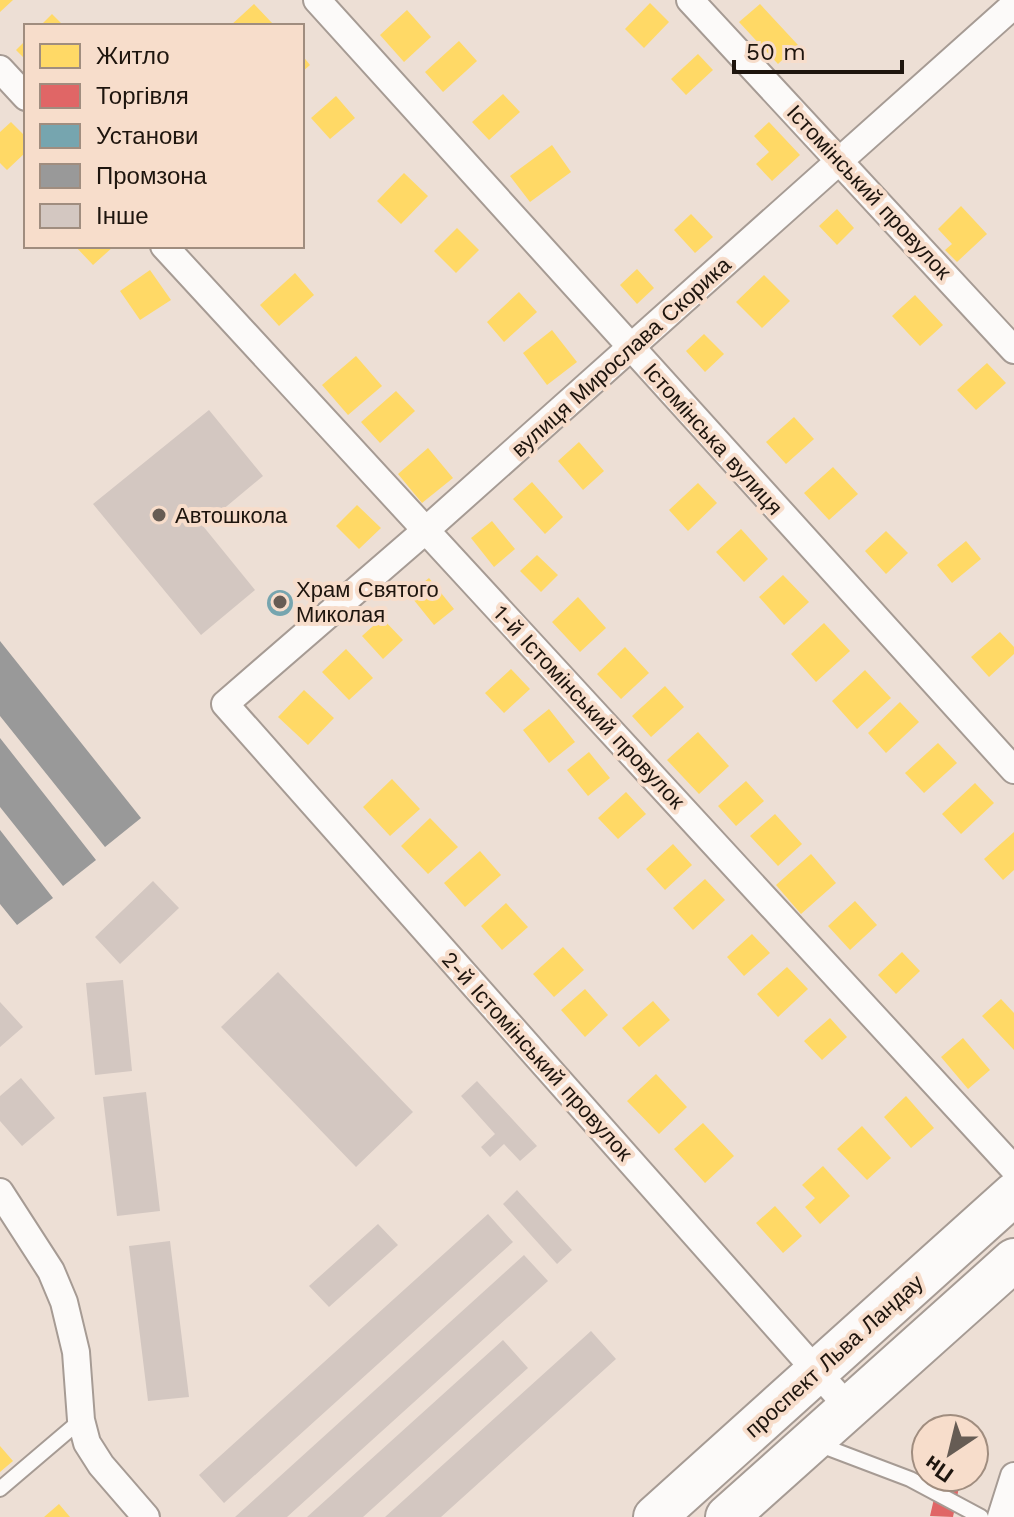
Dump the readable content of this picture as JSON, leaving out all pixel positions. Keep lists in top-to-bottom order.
{
  "streets": {
    "main road": ["проспект Льва Ландау"],
    "street": [
      "Істомінський провулок",
      "вулиця Мирослава Скорика",
      "Істомінська вулиця",
      "1-й Істомінський провулок",
      "2-й Істомінський провулок"
    ]
  },
  "crossings": [
    ["Істомінський провулок", "вулиця Мирослава Скорика"],
    ["вулиця Мирослава Скорика", "Істомінська вулиця"],
    ["вулиця Мирослава Скорика", "1-й Істомінський провулок"],
    ["вулиця Мирослава Скорика", "2-й Істомінський провулок"],
    ["2-й Істомінський провулок", "проспект Льва Ландау"]
  ],
  "places": ["Автошкола", "Храм Святого Миколая"],
  "legend": [
    "Житло",
    "Торгівля",
    "Установи",
    "Промзона",
    "Інше"
  ],
  "scale_bar": "50 m",
  "north": "bottom left"
}
